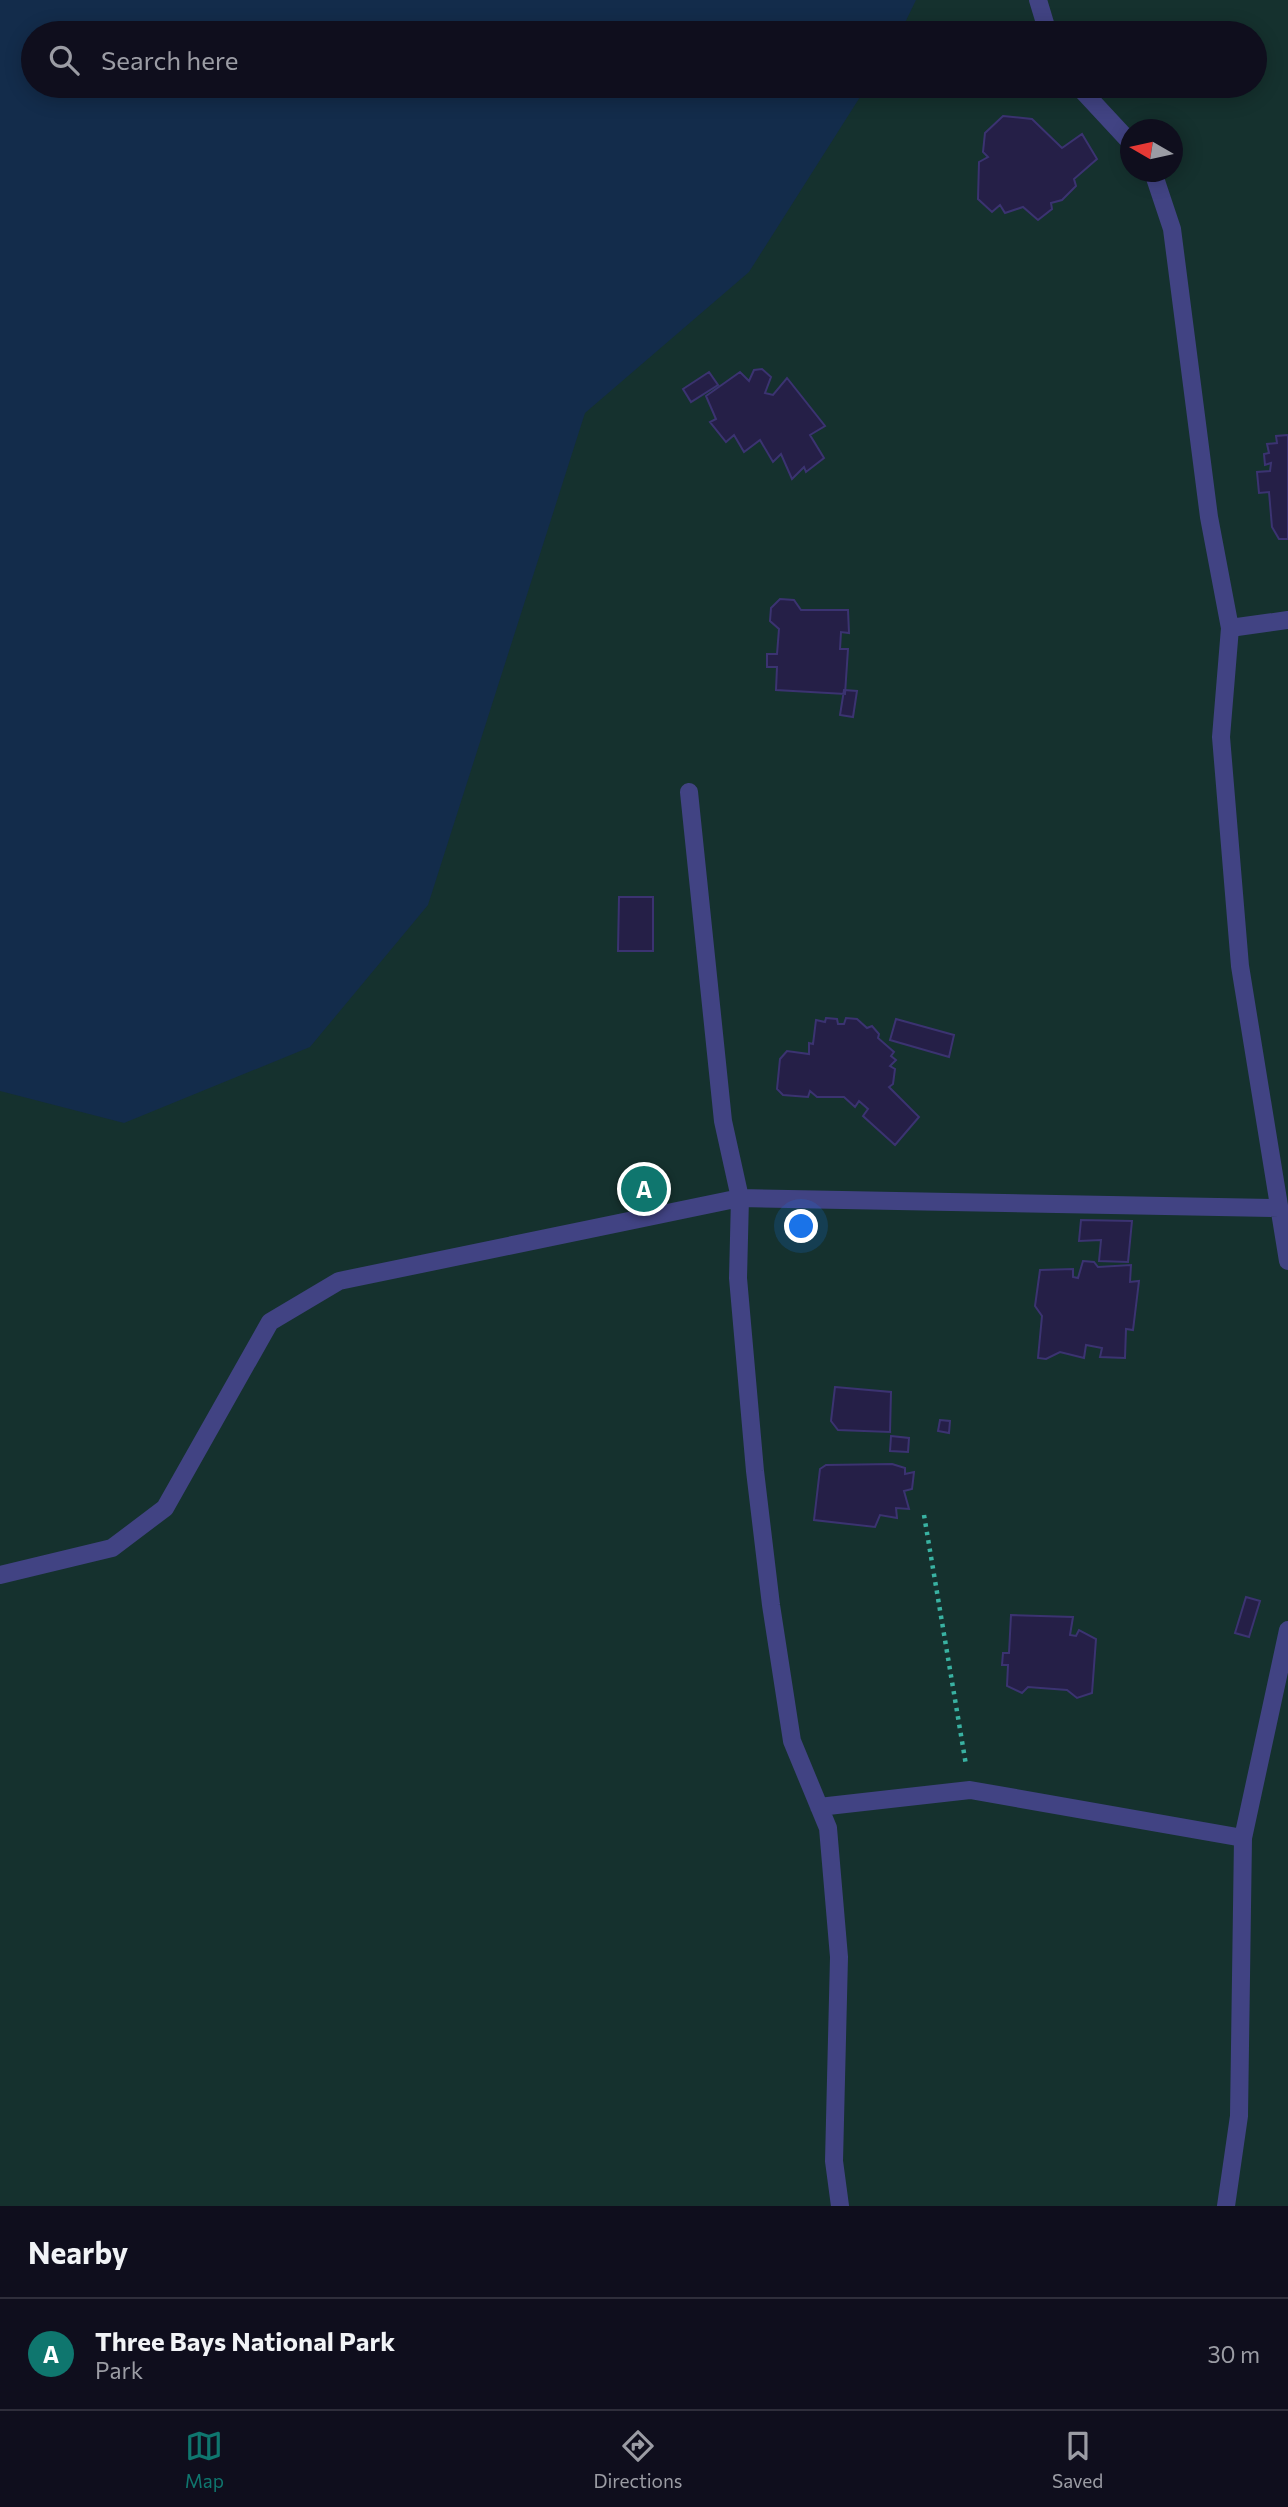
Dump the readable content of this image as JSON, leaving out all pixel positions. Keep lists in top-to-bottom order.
{
  "north": "left",
  "page": {
    "search": "Search here",
    "pins": "A",
    "heading": "Nearby",
    "list": [
      {
        "mark": "A",
        "name": "Three Bays National Park",
        "note": "Park",
        "value": "30 m"
      }
    ],
    "nav": ["Map", "Directions", "Saved"]
  }
}
